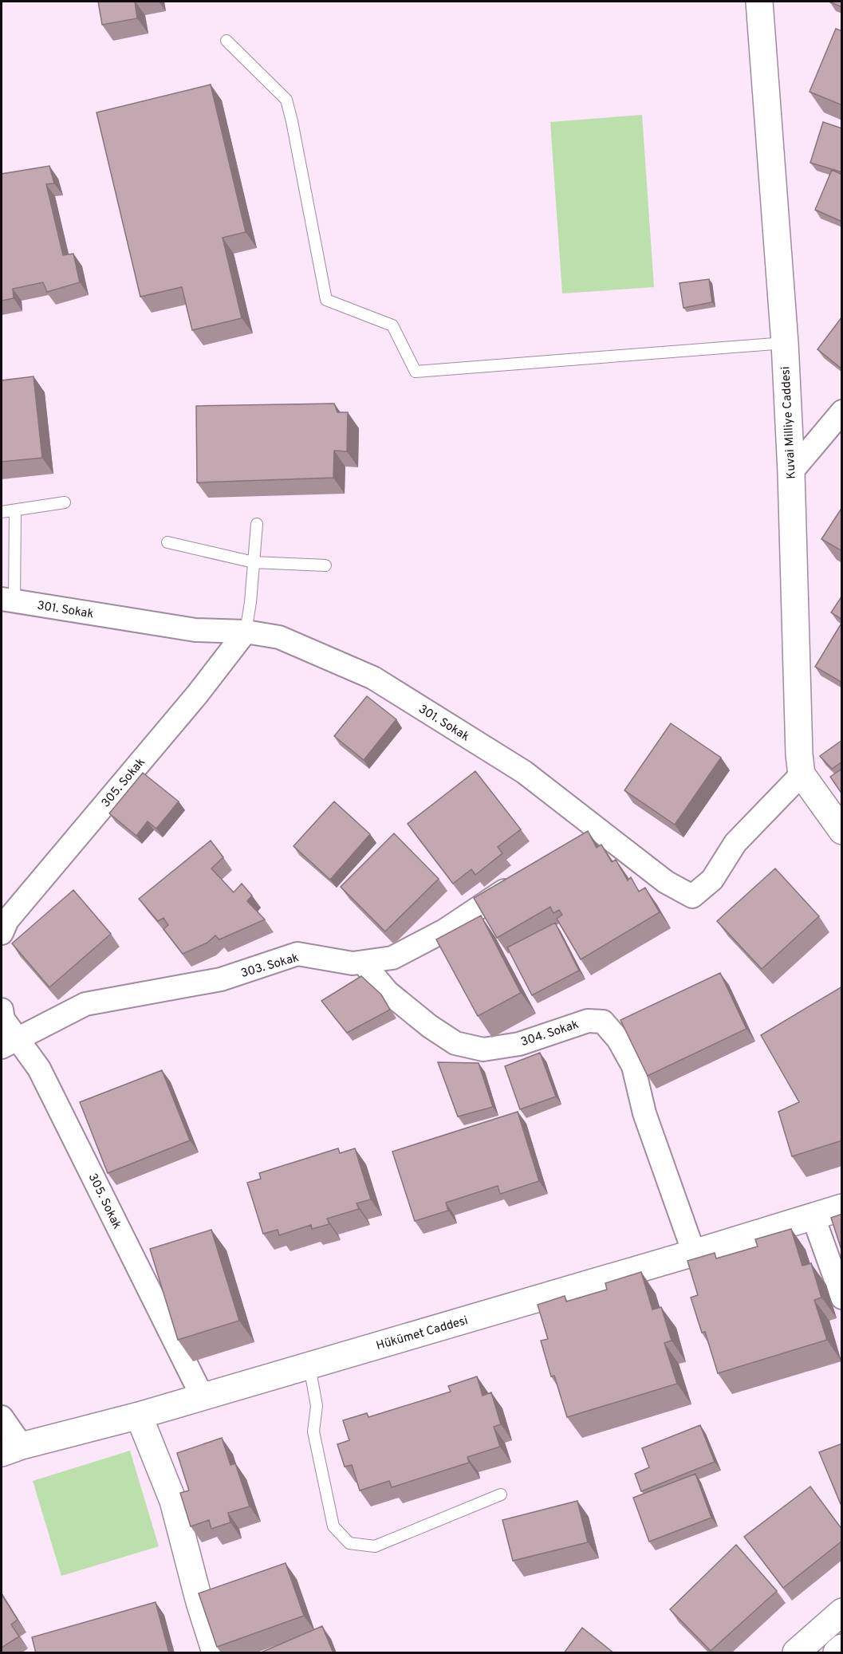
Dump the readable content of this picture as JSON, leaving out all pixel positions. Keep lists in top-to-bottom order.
{
  "streets": {
    "street": [
      "Kuvai Milliye Caddesi",
      "301. Sokak",
      "305. Sokak",
      "303. Sokak",
      "304. Sokak",
      "Hükümet Caddesi"
    ]
  },
  "crossings": [
    ["Kuvai Milliye Caddesi", "301. Sokak"],
    ["301. Sokak", "305. Sokak"],
    ["305. Sokak", "303. Sokak"],
    ["305. Sokak", "Hükümet Caddesi"],
    ["303. Sokak", "304. Sokak"],
    ["304. Sokak", "Hükümet Caddesi"]
  ]
}
